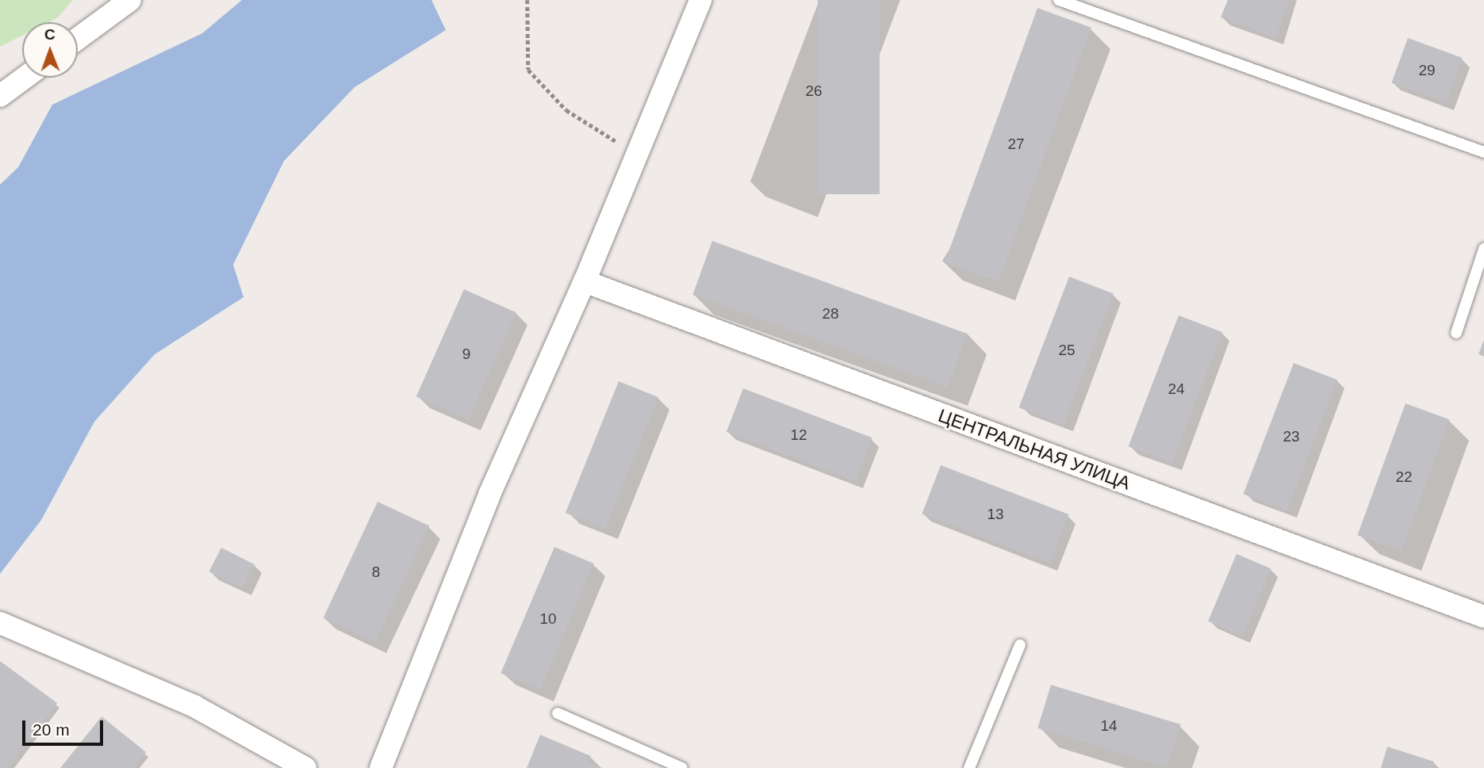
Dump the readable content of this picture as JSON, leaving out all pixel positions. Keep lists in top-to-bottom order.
{
  "streets": {
    "street": ["ЦЕНТРАЛЬНАЯ УЛИЦА"]
  },
  "house_numbers": [
    "29",
    "26",
    "27",
    "28",
    "25",
    "9",
    "24",
    "12",
    "23",
    "22",
    "13",
    "8",
    "10",
    "14"
  ],
  "scale_bar": "20 m",
  "north": "top"
}
